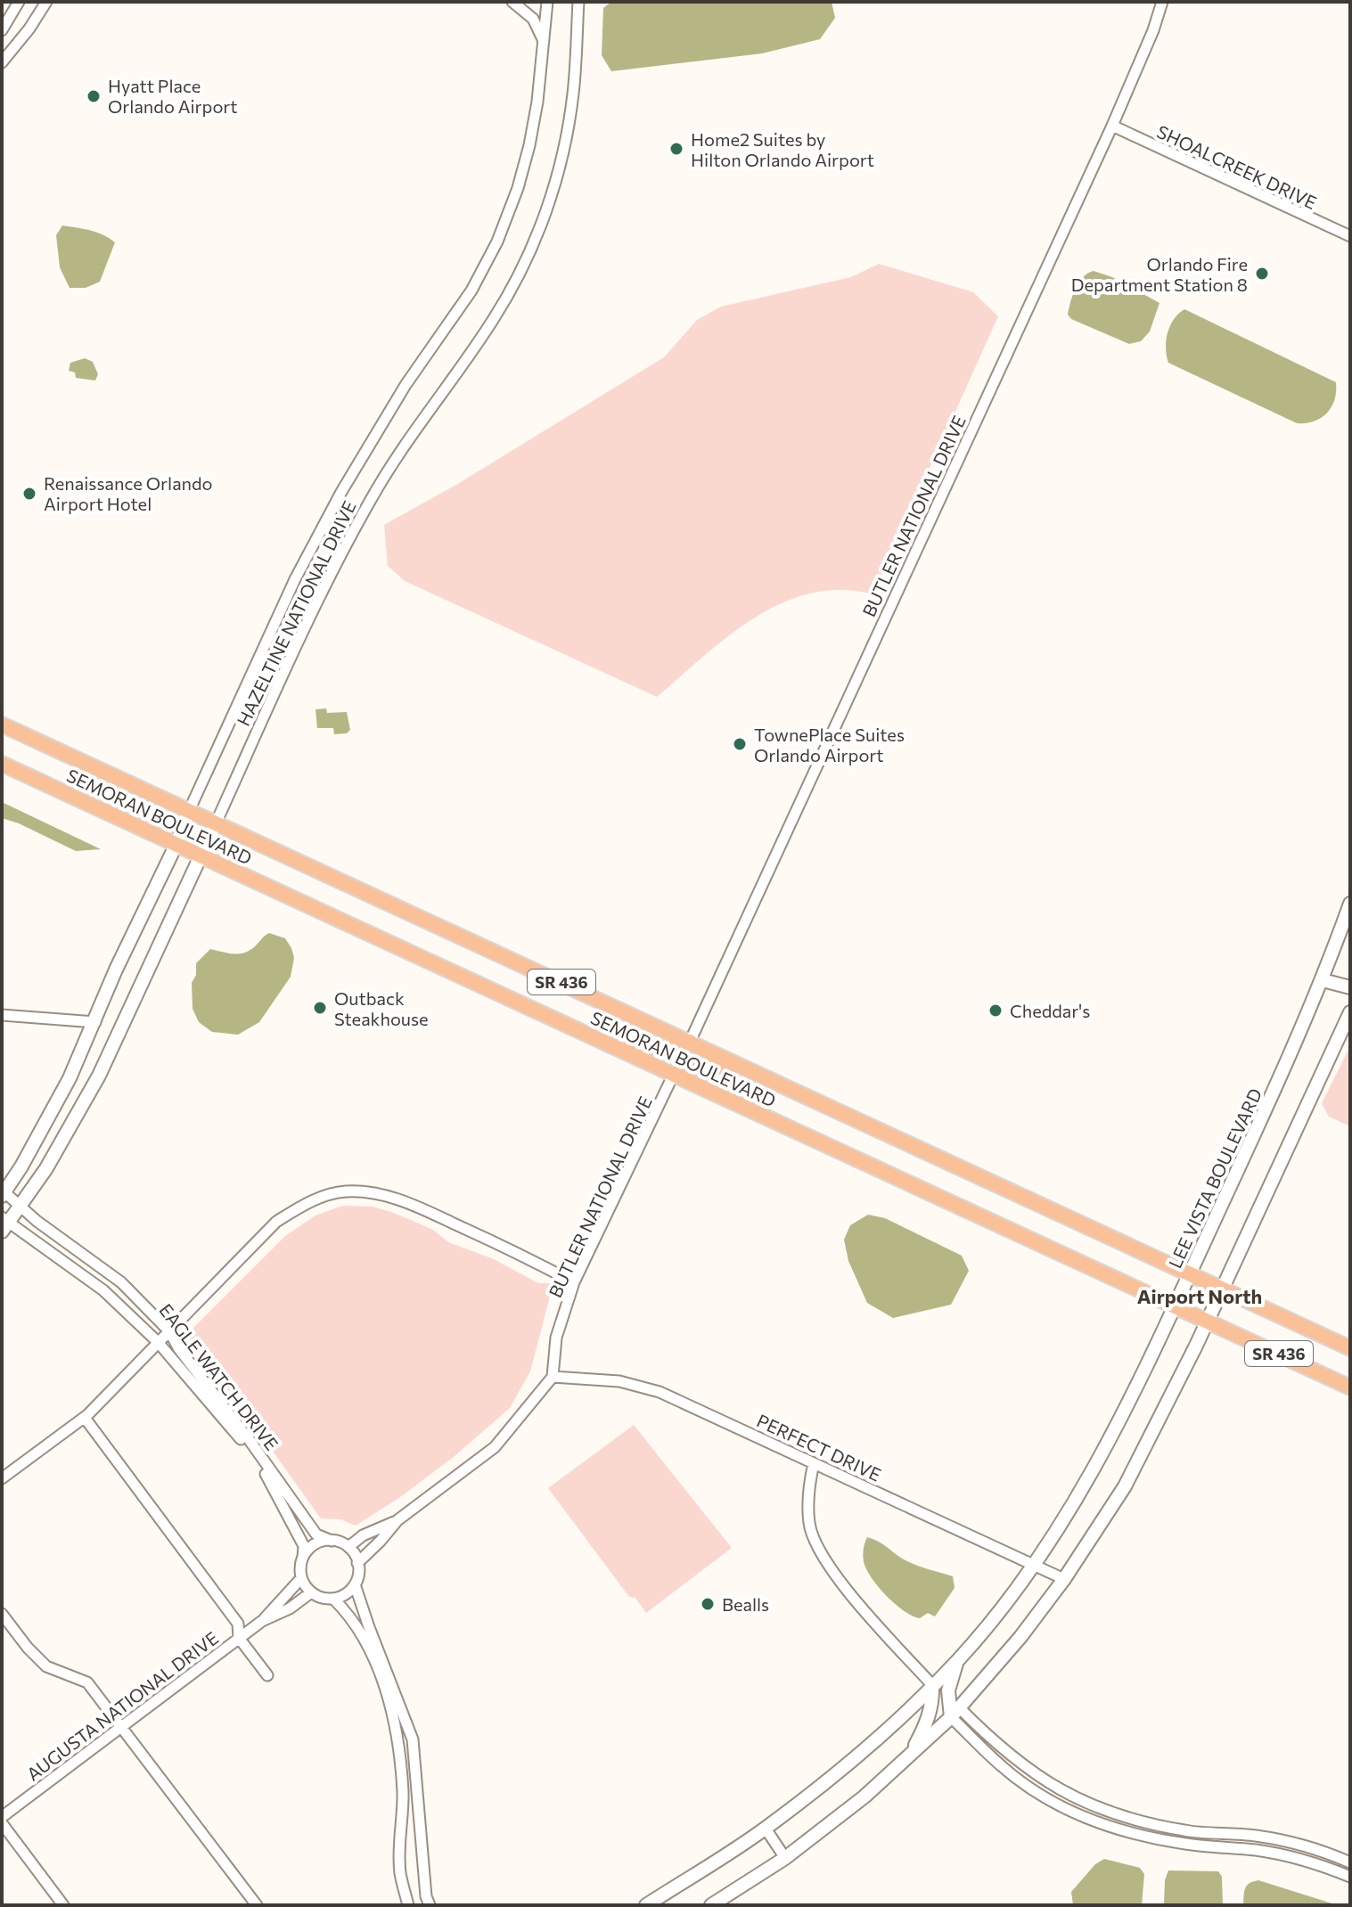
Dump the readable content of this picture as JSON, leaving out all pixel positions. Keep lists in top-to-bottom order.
{
  "streets": {
    "main road": ["SEMORAN BOULEVARD", "SR 436"],
    "street": [
      "SHOALCREEK DRIVE",
      "BUTLER NATIONAL DRIVE",
      "HAZELTINE NATIONAL DRIVE",
      "LEE VISTA BOULEVARD",
      "EAGLE WATCH DRIVE",
      "PERFECT DRIVE",
      "AUGUSTA NATIONAL DRIVE"
    ]
  },
  "crossings": [
    ["SHOALCREEK DRIVE", "BUTLER NATIONAL DRIVE"],
    ["BUTLER NATIONAL DRIVE", "SEMORAN BOULEVARD"],
    ["BUTLER NATIONAL DRIVE", "PERFECT DRIVE"],
    ["HAZELTINE NATIONAL DRIVE", "SEMORAN BOULEVARD"],
    ["HAZELTINE NATIONAL DRIVE", "EAGLE WATCH DRIVE"],
    ["SEMORAN BOULEVARD", "LEE VISTA BOULEVARD"],
    ["LEE VISTA BOULEVARD", "PERFECT DRIVE"]
  ],
  "districts": ["Airport North"],
  "places": [
    "Hyatt Place Orlando Airport",
    "Home2 Suites by Hilton Orlando Airport",
    "Orlando Fire Department Station 8",
    "Renaissance Orlando Airport Hotel",
    "TownePlace Suites Orlando Airport",
    "Outback Steakhouse",
    "Cheddar's",
    "Bealls"
  ]
}
